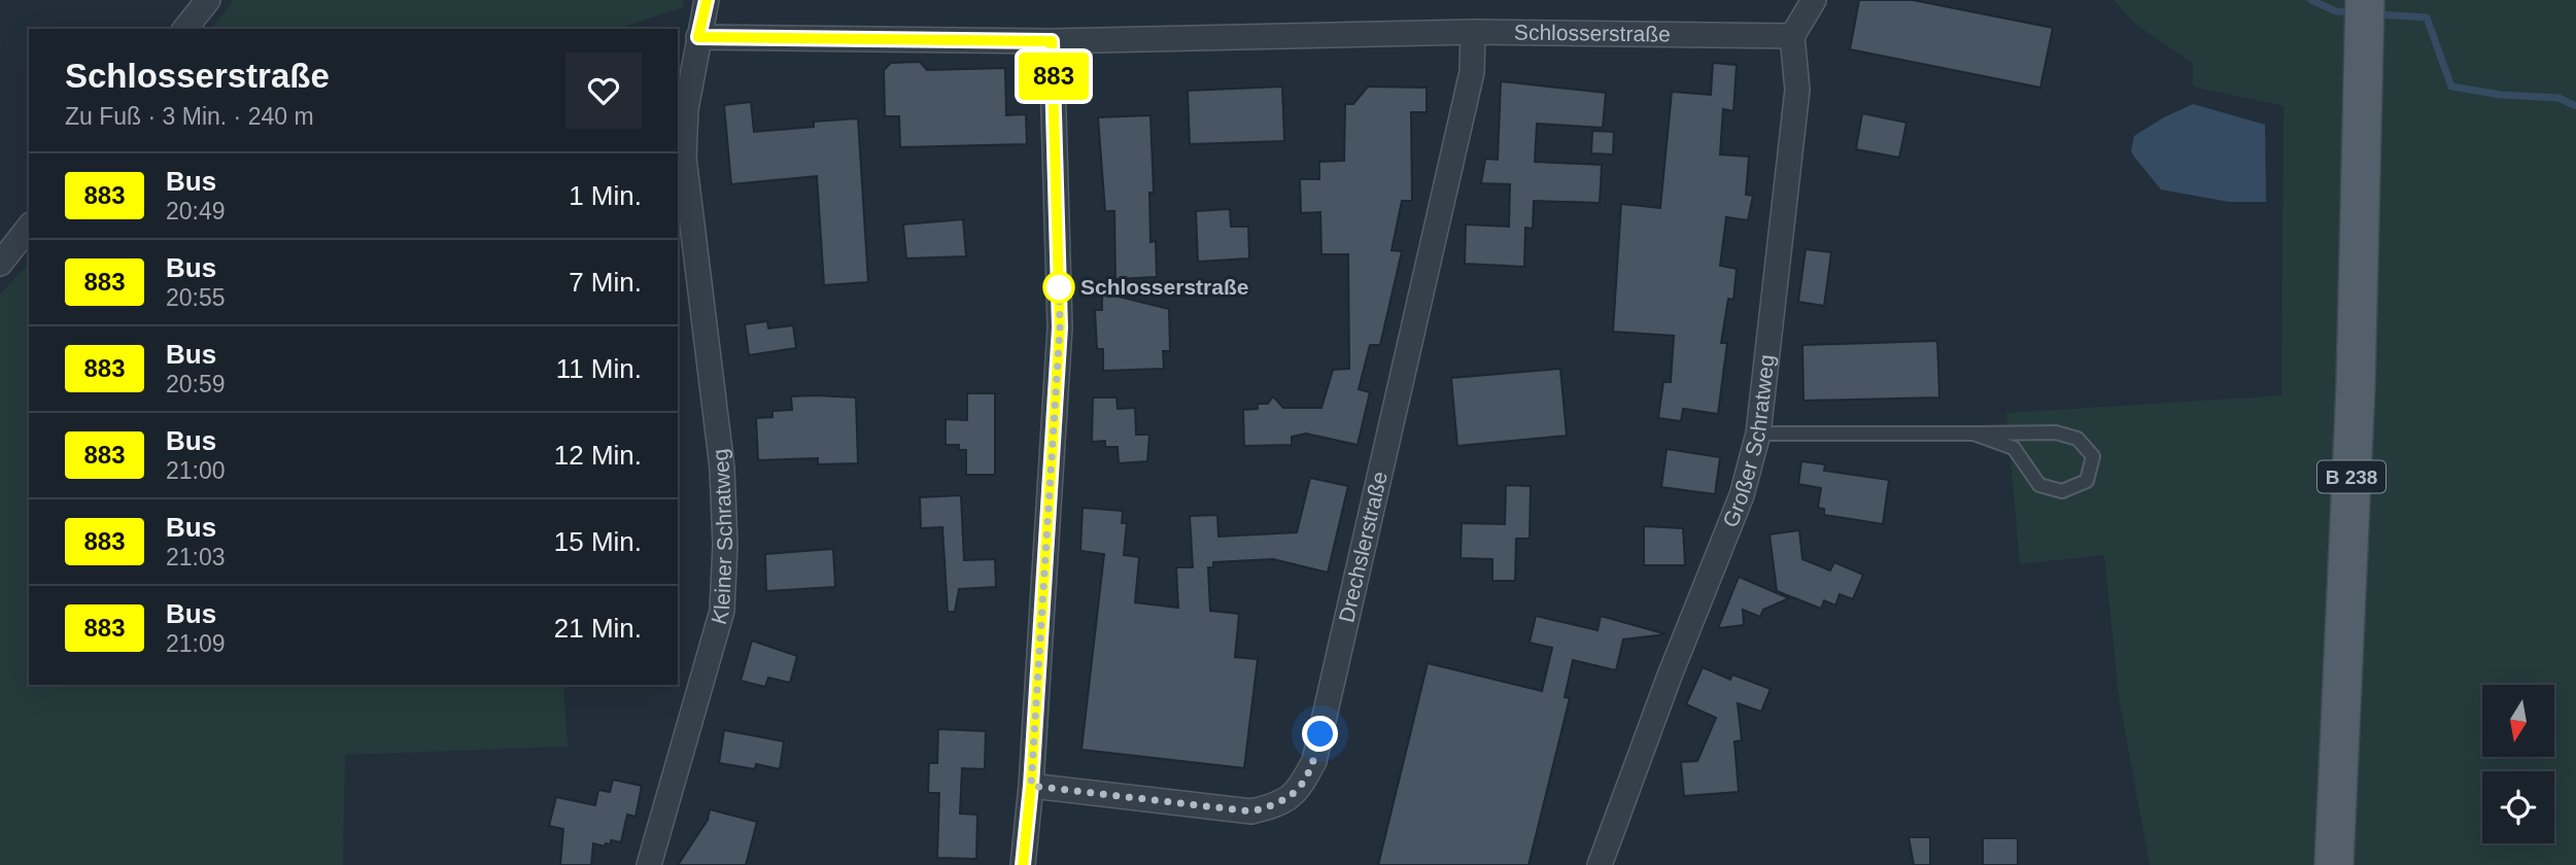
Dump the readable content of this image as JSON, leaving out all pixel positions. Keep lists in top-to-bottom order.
{
  "streets": {
    "main road": ["B 238"],
    "street": [
      "Schlosserstraße",
      "Großer Schratweg",
      "Kleiner Schratweg",
      "Drechslerstraße"
    ]
  },
  "crossings": [
    ["Schlosserstraße", "Großer Schratweg"],
    ["Schlosserstraße", "Kleiner Schratweg"],
    ["Schlosserstraße", "Drechslerstraße"]
  ],
  "places": ["Schlosserstraße"],
  "lines": ["bus line 883"],
  "north": "bottom",
  "page": {
    "on_map": "883",
    "heading": ["Schlosserstraße", "Zu Fuß · 3 Min. · 240 m"],
    "list": [
      {
        "mark": "883",
        "name": "Bus",
        "note": "20:49",
        "value": "1 Min."
      },
      {
        "mark": "883",
        "name": "Bus",
        "note": "20:55",
        "value": "7 Min."
      },
      {
        "mark": "883",
        "name": "Bus",
        "note": "20:59",
        "value": "11 Min."
      },
      {
        "mark": "883",
        "name": "Bus",
        "note": "21:00",
        "value": "12 Min."
      },
      {
        "mark": "883",
        "name": "Bus",
        "note": "21:03",
        "value": "15 Min."
      },
      {
        "mark": "883",
        "name": "Bus",
        "note": "21:09",
        "value": "21 Min."
      }
    ]
  }
}
